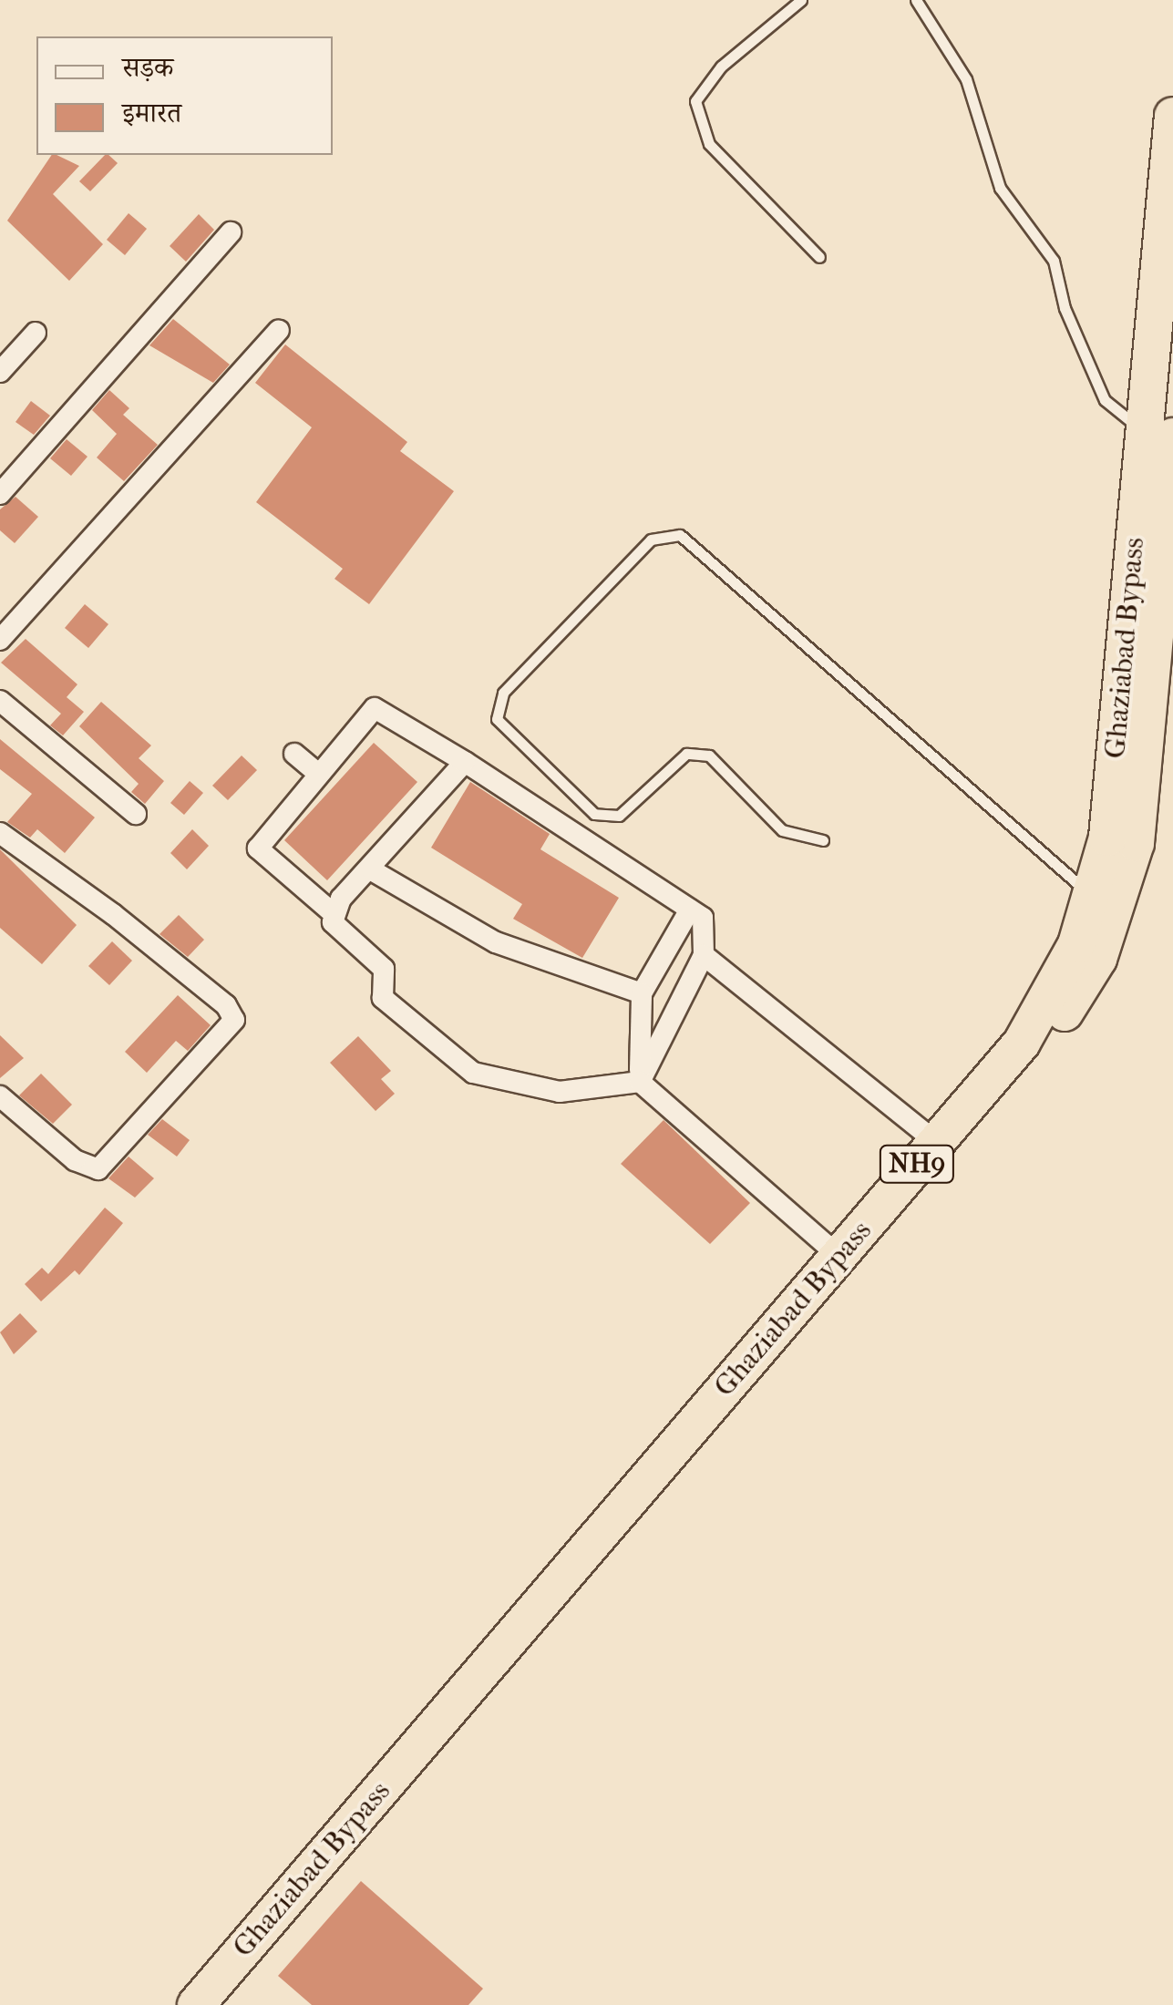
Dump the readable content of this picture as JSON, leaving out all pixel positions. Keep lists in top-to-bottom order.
{
  "streets": {
    "highway": ["Ghaziabad Bypass", "NH9"]
  },
  "legend": ["सड़क", "इमारत"]
}
